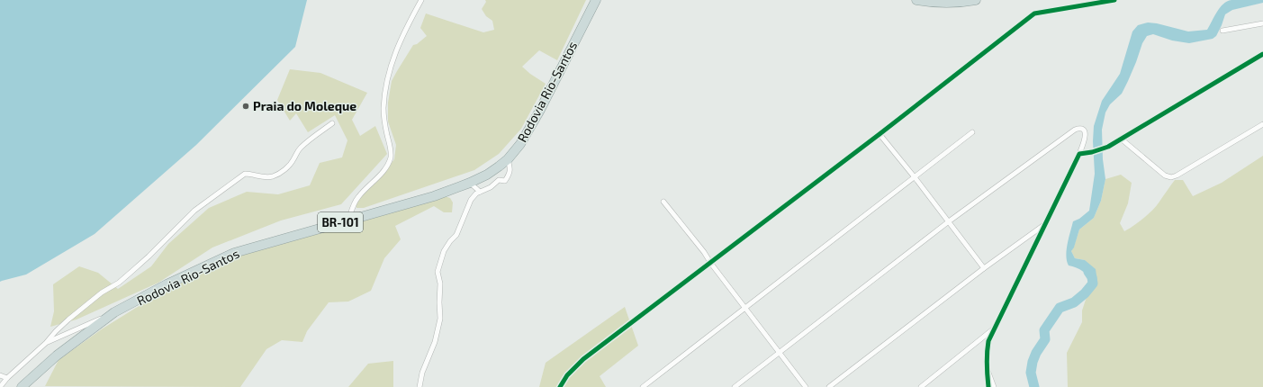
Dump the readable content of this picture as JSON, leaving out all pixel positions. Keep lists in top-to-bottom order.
{
  "streets": {
    "highway": ["Rodovia Rio-Santos", "BR-101"]
  },
  "places": ["Praia do Moleque"]
}
